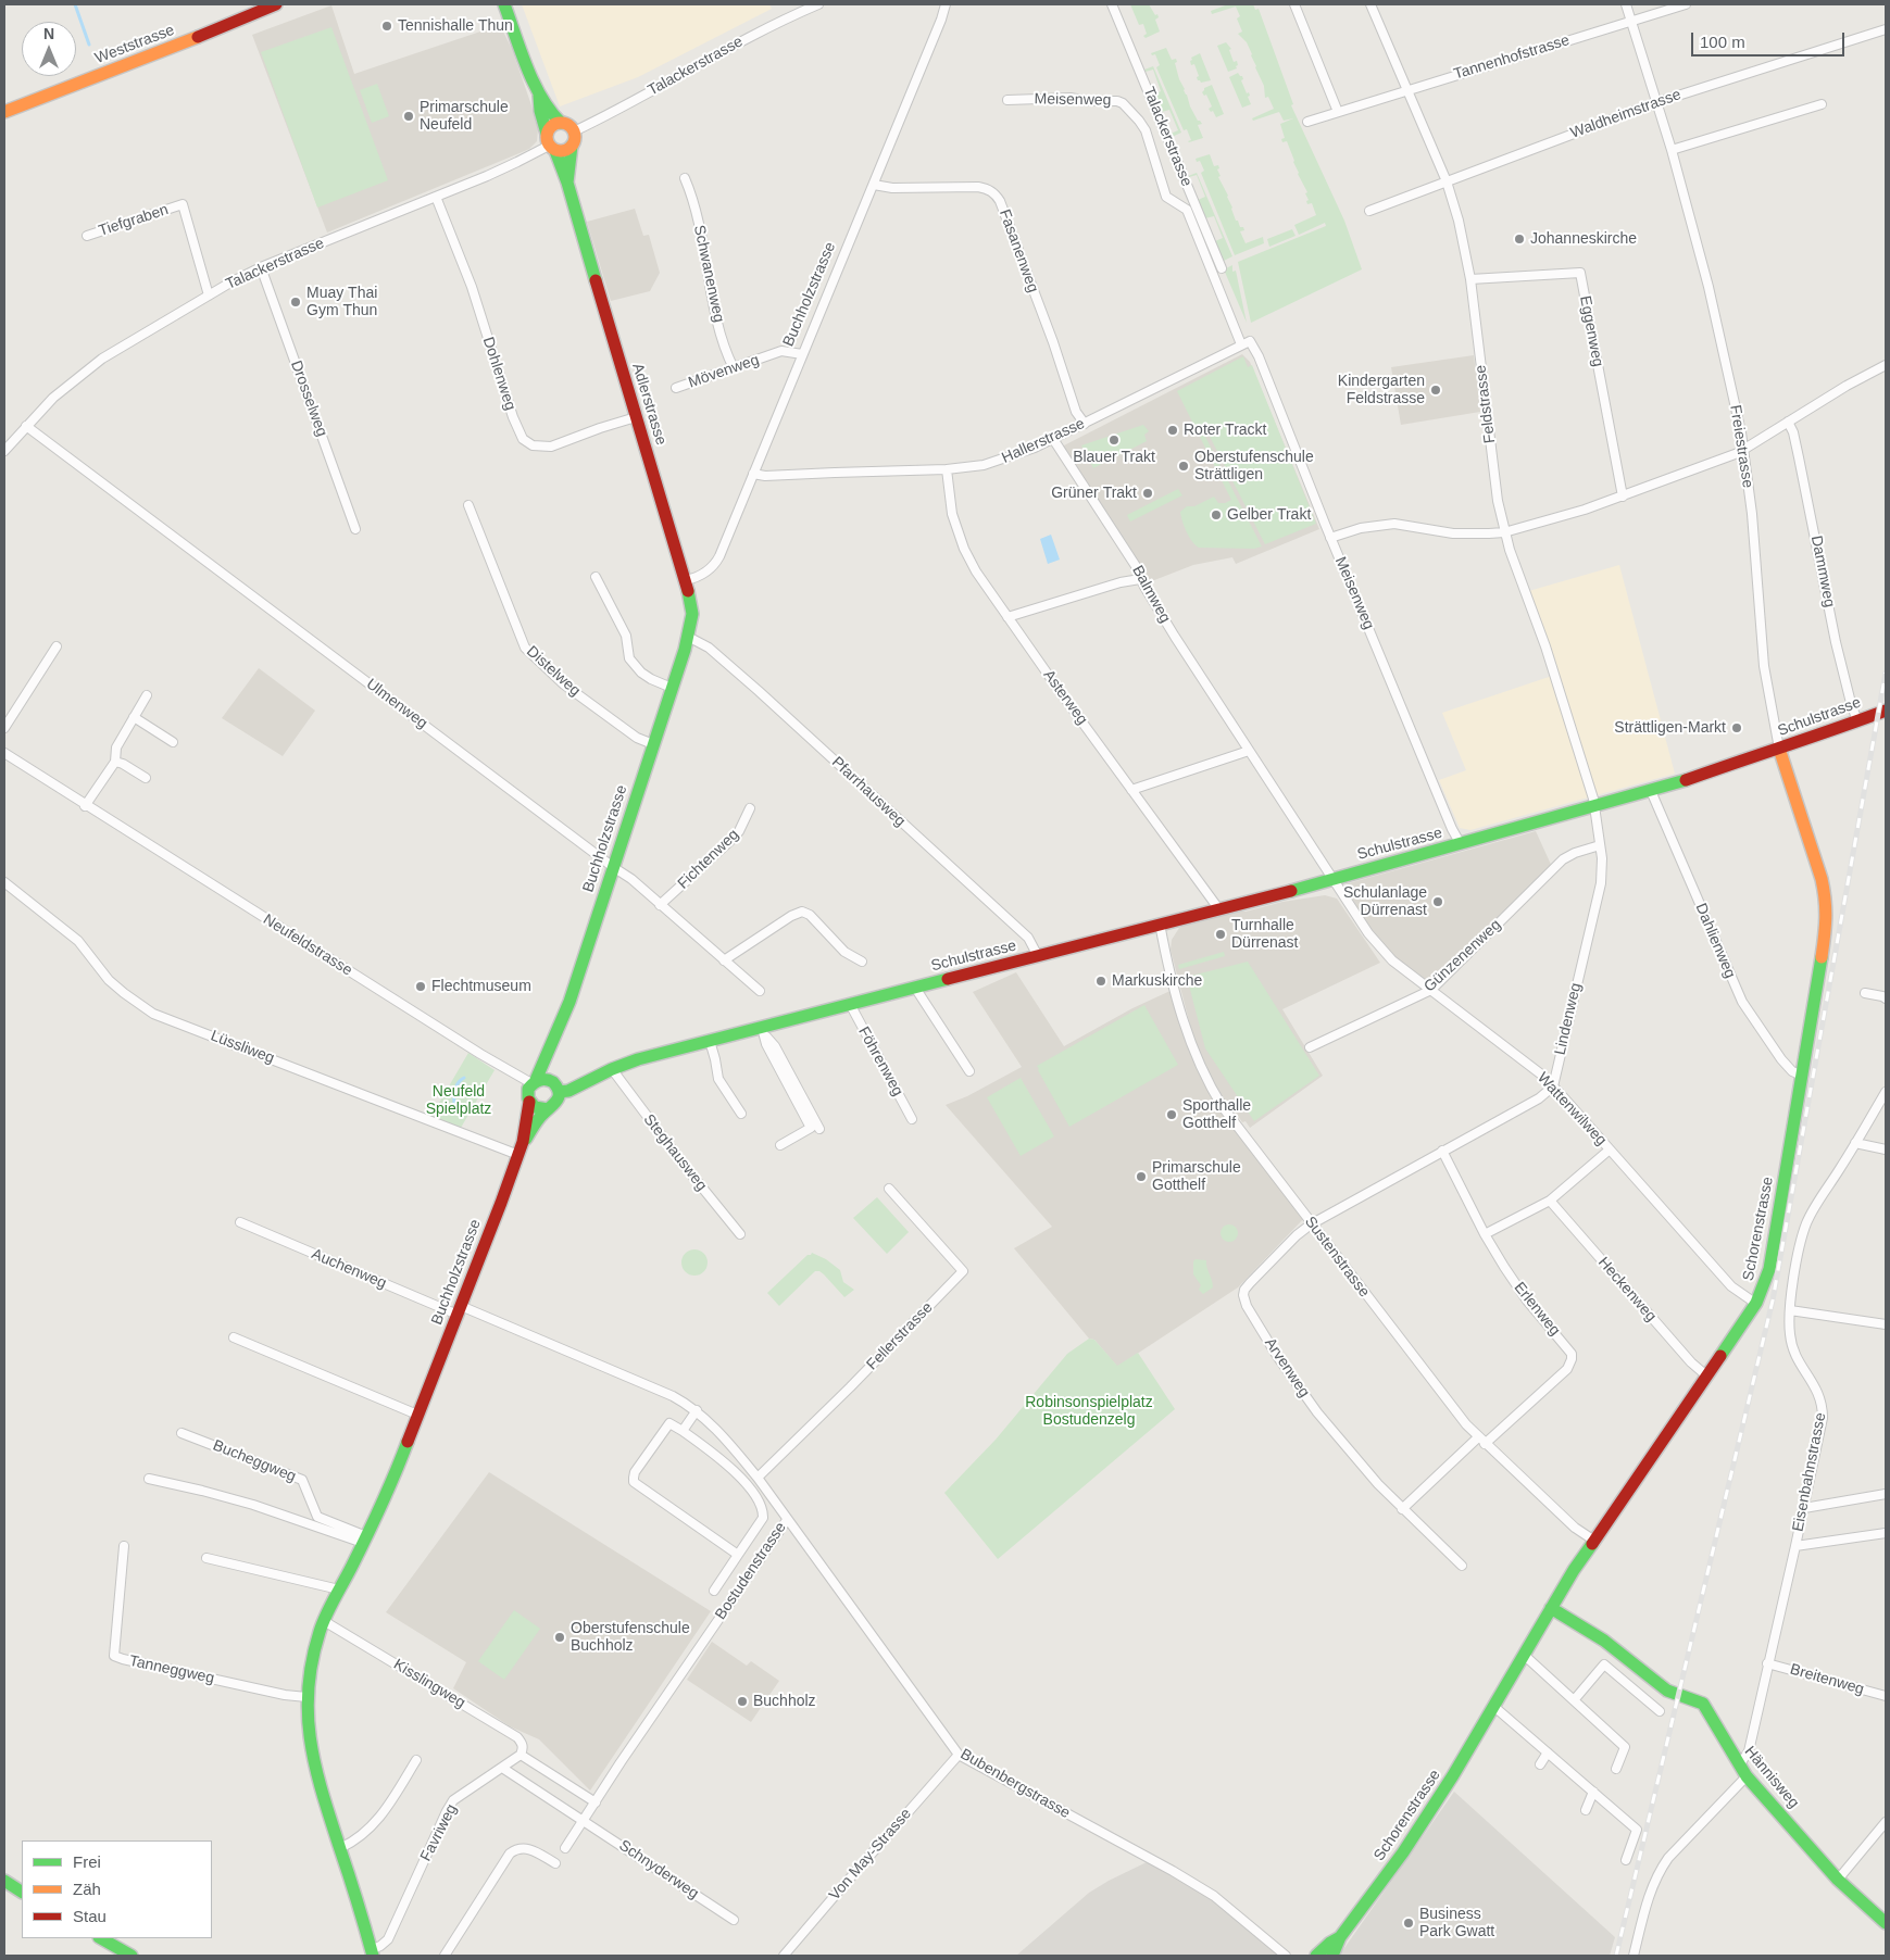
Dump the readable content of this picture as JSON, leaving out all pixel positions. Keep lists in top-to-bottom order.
{
  "streets": {
    "street": [
      "Weststrasse",
      "Tannenhofstrasse",
      "Talackerstrasse",
      "Meisenweg",
      "Waldheimstrasse",
      "Tiefgraben",
      "Fasanenweg",
      "Schwanenweg",
      "Buchholzstrasse",
      "Eggenweg",
      "Mövenweg",
      "Dohlenweg",
      "Drosselweg",
      "Adlerstrasse",
      "Feldstrasse",
      "Hallerstrasse",
      "Freiestrasse",
      "Dammweg",
      "Balmweg",
      "Distelweg",
      "Asterweg",
      "Ulmenweg",
      "Schulstrasse",
      "Pfarrhausweg",
      "Fichtenweg",
      "Dahlienweg",
      "Neufeldstrasse",
      "Günzenenweg",
      "Lindenweg",
      "Lüssliweg",
      "Föhrenweg",
      "Wattenwilweg",
      "Steghausweg",
      "Schorenstrasse",
      "Sustenstrasse",
      "Auchenweg",
      "Heckenweg",
      "Erlenweg",
      "Fellerstrasse",
      "Arvenweg",
      "Bucheggweg",
      "Eisenbahnstrasse",
      "Bostudenstrasse",
      "Tanneggweg",
      "Breitenweg",
      "Kisslingweg",
      "Hännisweg",
      "Bubenbergstrasse",
      "Favriweg",
      "Von May-Strasse",
      "Schnyderweg"
    ]
  },
  "crossings": [
    ["Tannenhofstrasse", "Feldstrasse"],
    ["Tannenhofstrasse", "Freiestrasse"],
    ["Talackerstrasse", "Tiefgraben"],
    ["Talackerstrasse", "Dohlenweg"],
    ["Talackerstrasse", "Drosselweg"],
    ["Talackerstrasse", "Adlerstrasse"],
    ["Talackerstrasse", "Ulmenweg"],
    ["Meisenweg", "Hallerstrasse"],
    ["Meisenweg", "Schulstrasse"],
    ["Waldheimstrasse", "Feldstrasse"],
    ["Waldheimstrasse", "Freiestrasse"],
    ["Fasanenweg", "Buchholzstrasse"],
    ["Fasanenweg", "Hallerstrasse"],
    ["Schwanenweg", "Mövenweg"],
    ["Buchholzstrasse", "Mövenweg"],
    ["Buchholzstrasse", "Adlerstrasse"],
    ["Buchholzstrasse", "Hallerstrasse"],
    ["Buchholzstrasse", "Distelweg"],
    ["Buchholzstrasse", "Ulmenweg"],
    ["Buchholzstrasse", "Schulstrasse"],
    ["Buchholzstrasse", "Pfarrhausweg"],
    ["Buchholzstrasse", "Neufeldstrasse"],
    ["Buchholzstrasse", "Lüssliweg"],
    ["Buchholzstrasse", "Auchenweg"],
    ["Buchholzstrasse", "Bucheggweg"],
    ["Buchholzstrasse", "Bostudenstrasse"],
    ["Buchholzstrasse", "Tanneggweg"],
    ["Buchholzstrasse", "Kisslingweg"],
    ["Buchholzstrasse", "Favriweg"],
    ["Eggenweg", "Feldstrasse"],
    ["Dohlenweg", "Adlerstrasse"],
    ["Adlerstrasse", "Pfarrhausweg"],
    ["Feldstrasse", "Schulstrasse"],
    ["Feldstrasse", "Lindenweg"],
    ["Hallerstrasse", "Balmweg"],
    ["Hallerstrasse", "Asterweg"],
    ["Freiestrasse", "Schulstrasse"],
    ["Freiestrasse", "Schorenstrasse"],
    ["Dammweg", "Schulstrasse"],
    ["Balmweg", "Schulstrasse"],
    ["Balmweg", "Wattenwilweg"],
    ["Asterweg", "Schulstrasse"],
    ["Ulmenweg", "Fichtenweg"],
    ["Schulstrasse", "Pfarrhausweg"],
    ["Schulstrasse", "Dahlienweg"],
    ["Schulstrasse", "Neufeldstrasse"],
    ["Schulstrasse", "Lindenweg"],
    ["Schulstrasse", "Föhrenweg"],
    ["Schulstrasse", "Wattenwilweg"],
    ["Schulstrasse", "Steghausweg"],
    ["Schulstrasse", "Schorenstrasse"],
    ["Schulstrasse", "Sustenstrasse"],
    ["Dahlienweg", "Schorenstrasse"],
    ["Günzenenweg", "Lindenweg"],
    ["Günzenenweg", "Wattenwilweg"],
    ["Lindenweg", "Wattenwilweg"],
    ["Wattenwilweg", "Schorenstrasse"],
    ["Schorenstrasse", "Sustenstrasse"],
    ["Schorenstrasse", "Heckenweg"],
    ["Schorenstrasse", "Hännisweg"],
    ["Sustenstrasse", "Erlenweg"],
    ["Sustenstrasse", "Arvenweg"],
    ["Auchenweg", "Bostudenstrasse"],
    ["Fellerstrasse", "Bostudenstrasse"],
    ["Eisenbahnstrasse", "Breitenweg"],
    ["Eisenbahnstrasse", "Hännisweg"],
    ["Bostudenstrasse", "Bubenbergstrasse"],
    ["Bostudenstrasse", "Schnyderweg"],
    ["Kisslingweg", "Favriweg"],
    ["Bubenbergstrasse", "Von May-Strasse"],
    ["Favriweg", "Schnyderweg"]
  ],
  "parks": ["Neufeld Spielplatz", "Robinsonspielplatz Bostudenzelg"],
  "places": [
    "Tennishalle Thun",
    "Primarschule Neufeld",
    "Johanneskirche",
    "Muay Thai Gym Thun",
    "Kindergarten Feldstrasse",
    "Roter Trackt",
    "Blauer Trakt",
    "Oberstufenschule Strättligen",
    "Grüner Trakt",
    "Gelber Trakt",
    "Strättligen-Markt",
    "Schulanlage Dürrenast",
    "Turnhalle Dürrenast",
    "Markuskirche",
    "Flechtmuseum",
    "Sporthalle Gotthelf",
    "Primarschule Gotthelf",
    "Oberstufenschule Buchholz",
    "Buchholz",
    "Business Park Gwatt"
  ],
  "legend": ["Frei", "Zäh", "Stau"],
  "scale_bar": "100 m",
  "north": "top"
}
